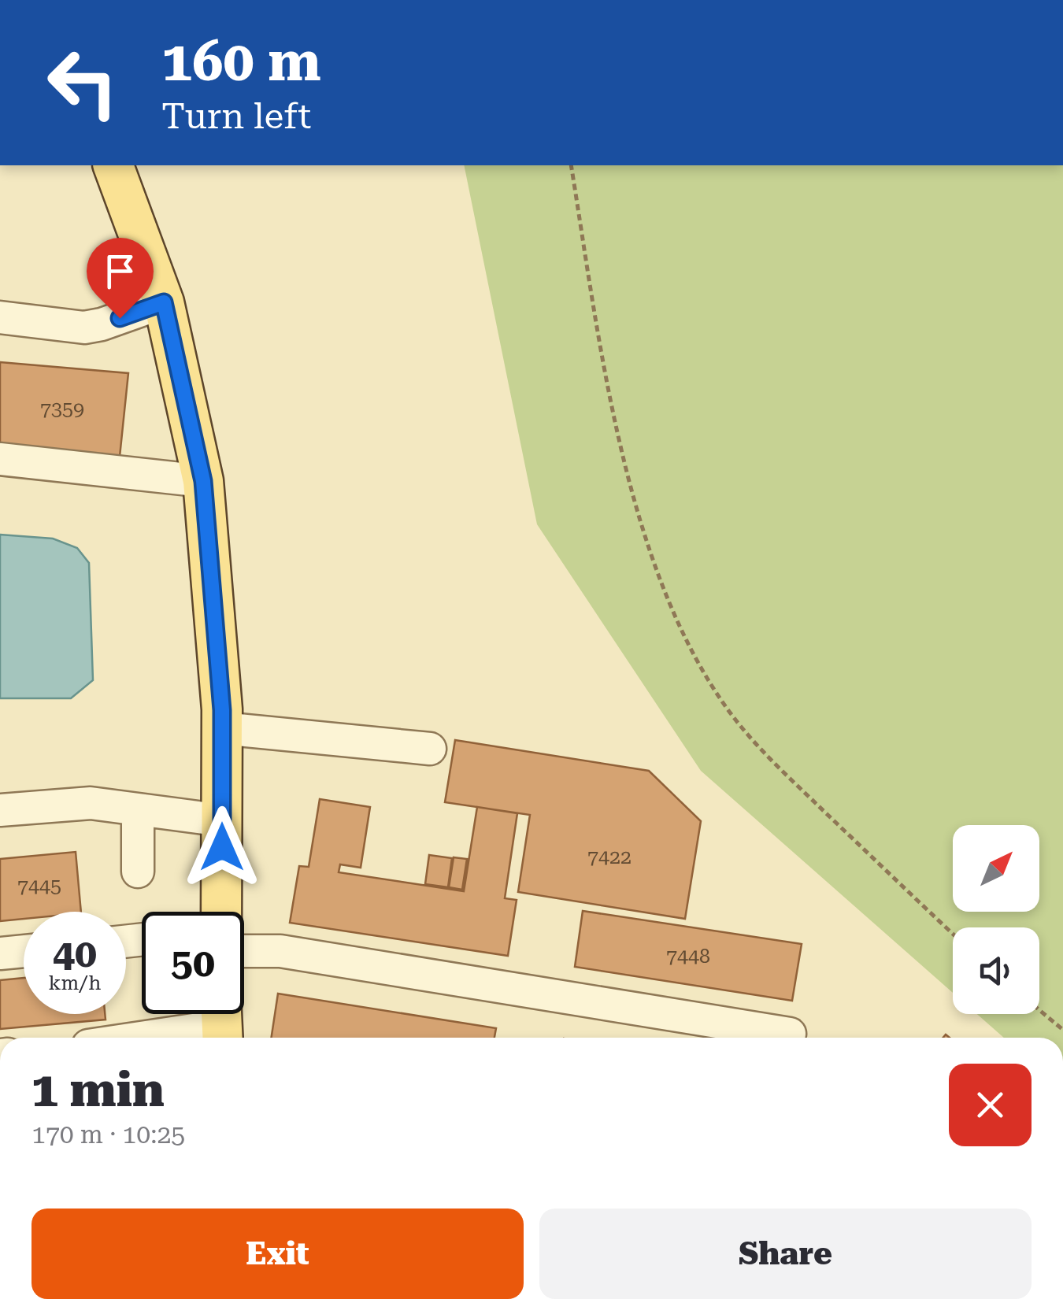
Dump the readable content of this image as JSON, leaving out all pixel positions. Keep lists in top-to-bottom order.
{
  "house_numbers": [
    "7359",
    "7422",
    "7445",
    "7448"
  ],
  "north": "top right",
  "page": {
    "turn": ["160 m", "Turn left"],
    "speed": "40 km/h",
    "limit": "50",
    "heading": ["1 min", "170 m · 10:25"],
    "buttons": ["Exit", "Share"]
  }
}
